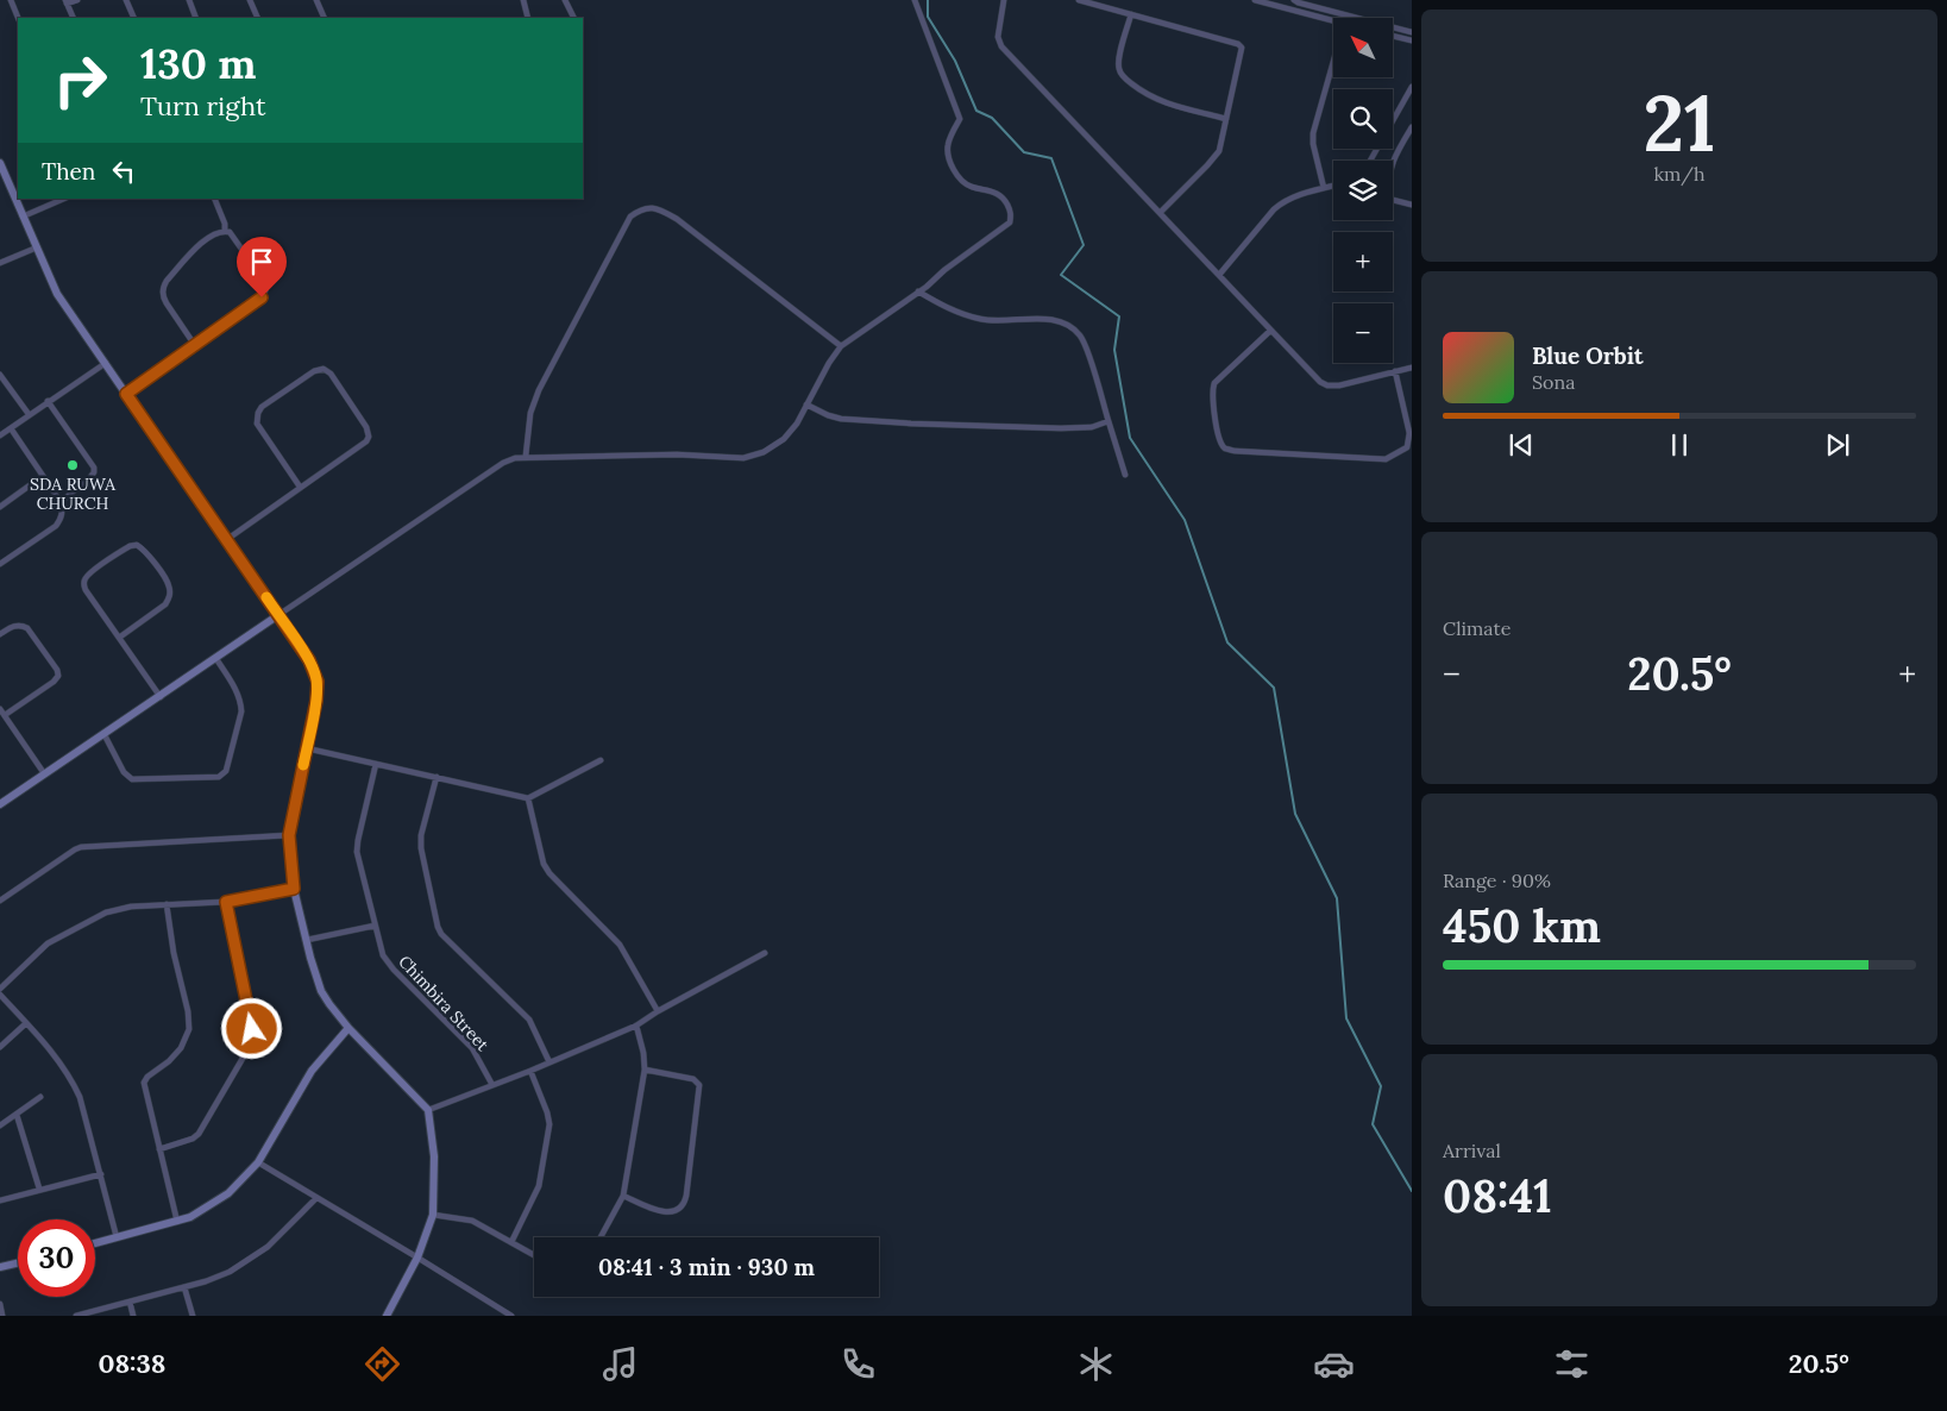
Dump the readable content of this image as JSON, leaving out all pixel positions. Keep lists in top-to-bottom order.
{
  "streets": {
    "street": ["Chimbira Street"]
  },
  "places": ["SDA RUWA CHURCH"],
  "north": "top left",
  "page": {
    "tile": [
      ["21", "km/h"],
      "Climate",
      ["Range · 90%", "450 km"],
      ["Arrival", "08:41"]
    ],
    "map_buttons": ["+", "−"],
    "turn": ["130 m", "Turn right"],
    "then": "Then",
    "song": ["Blue Orbit", "Sona"],
    "heat": ["−", "20.5°", "+"],
    "limit": "30",
    "trip": "08:41 · 3 min · 930 m",
    "tabs": ["08:38", "20.5°"]
  }
}
